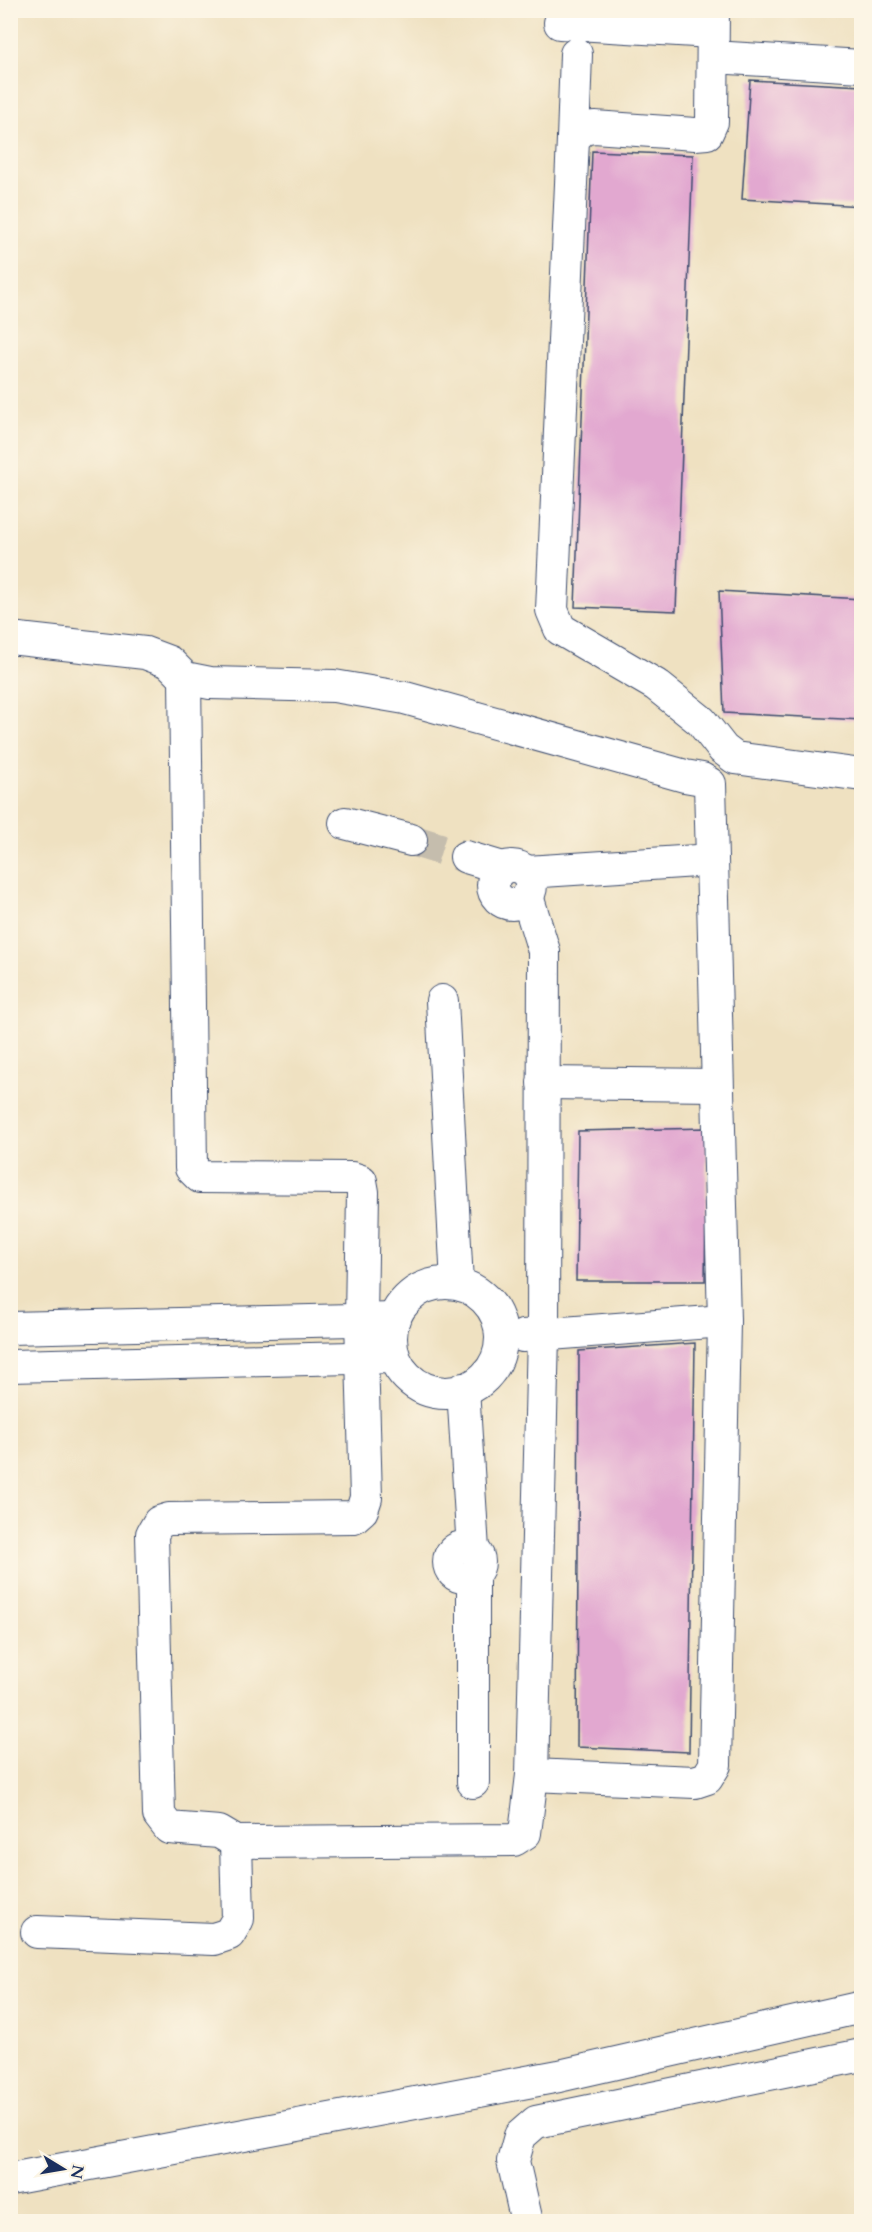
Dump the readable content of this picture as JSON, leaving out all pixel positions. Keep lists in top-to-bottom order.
{
  "north": "right"
}
